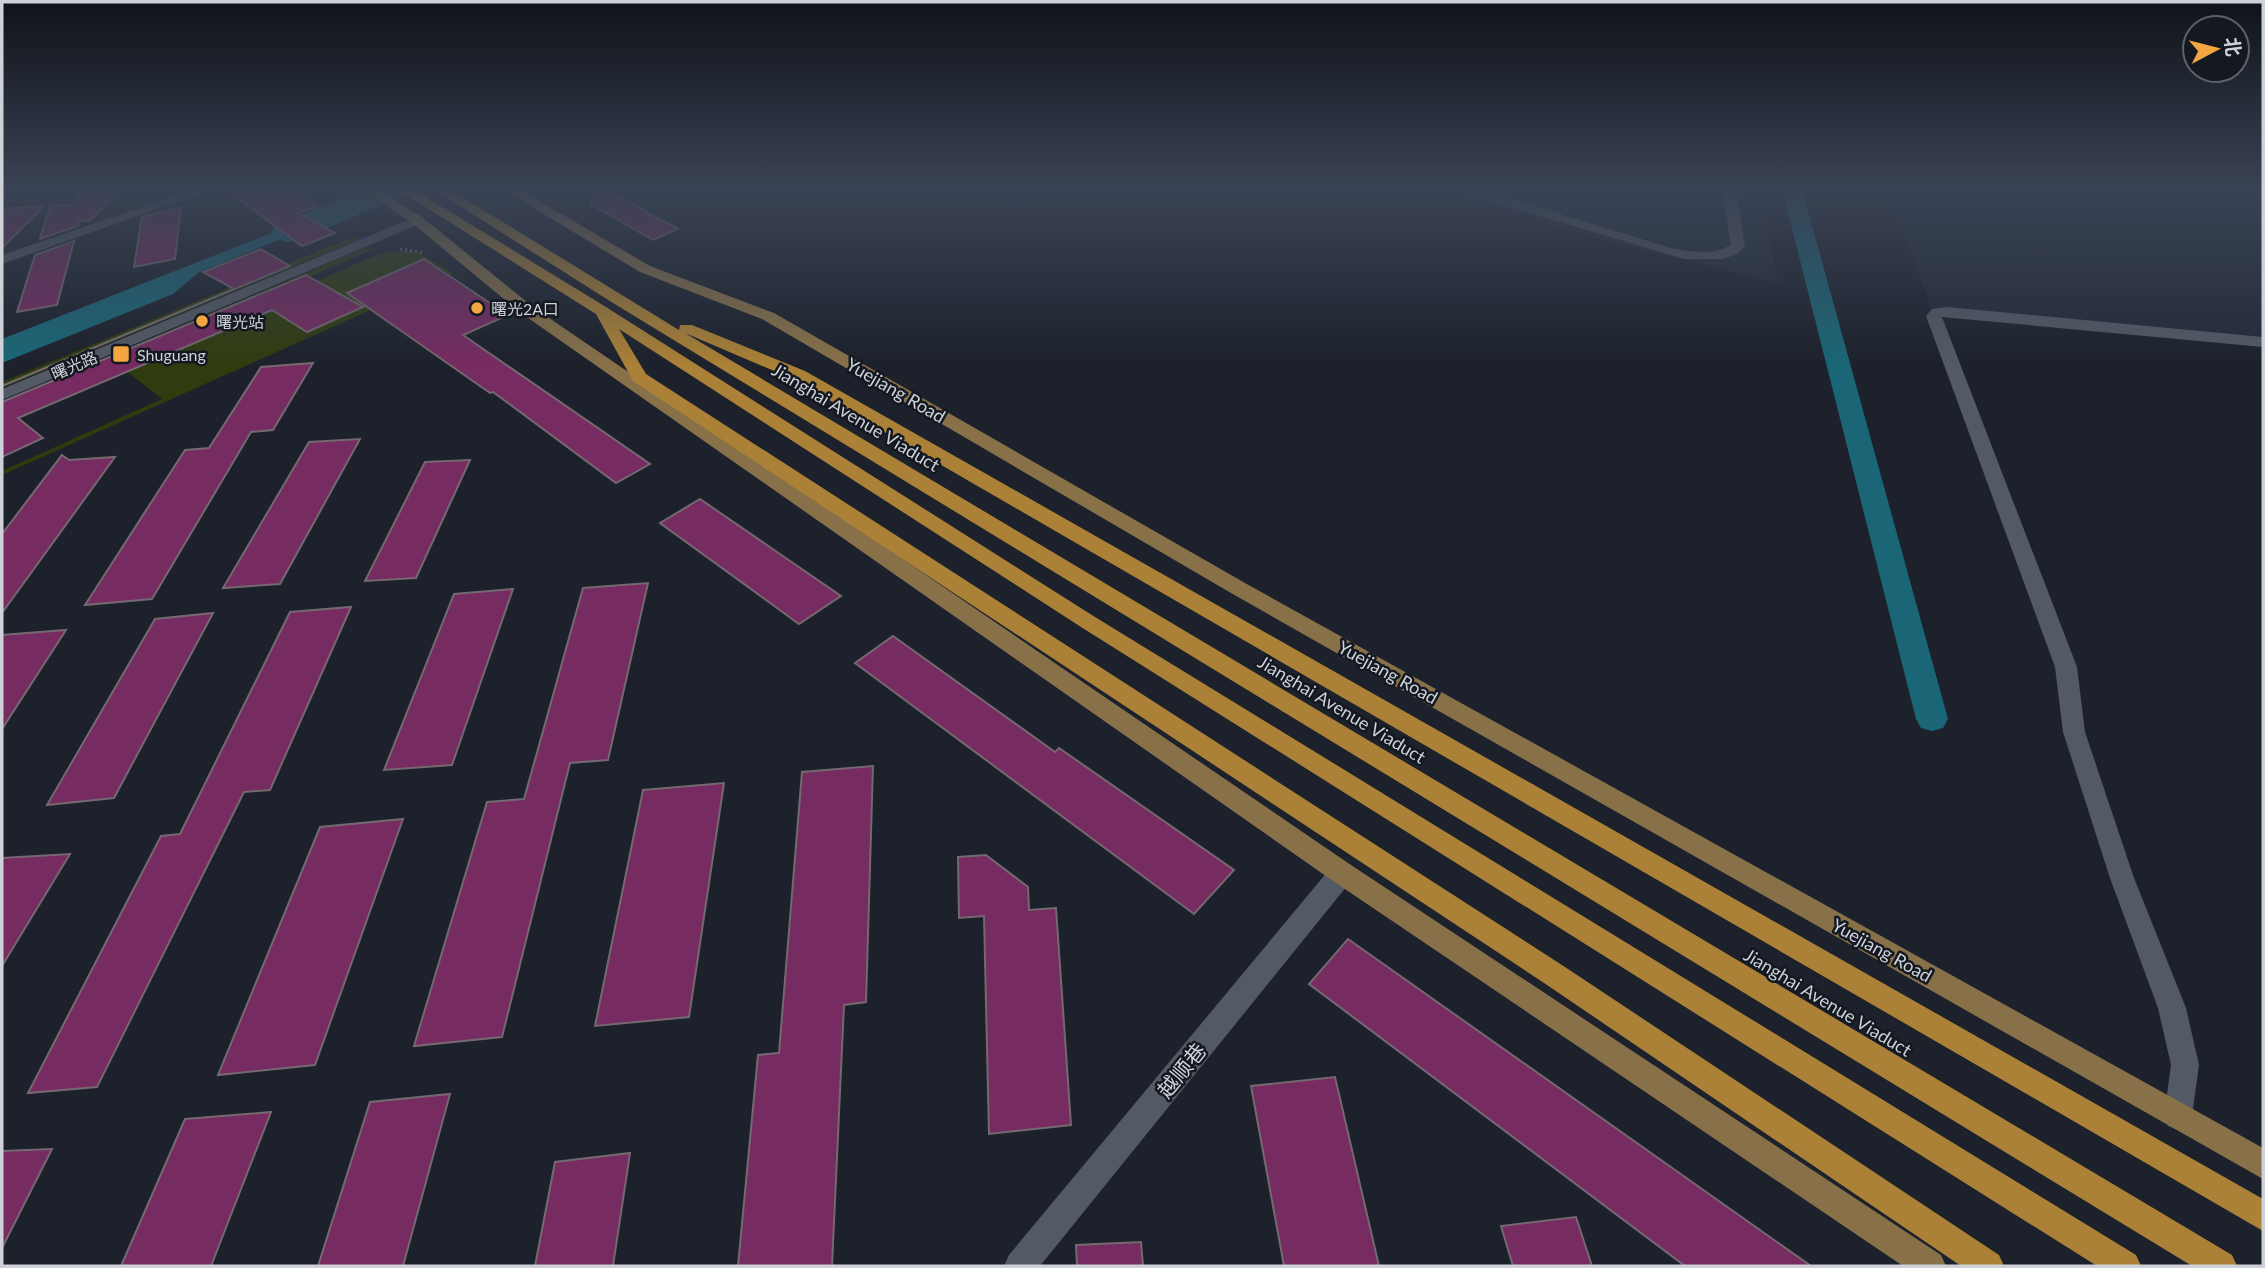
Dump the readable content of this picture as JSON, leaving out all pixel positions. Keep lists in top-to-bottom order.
{
  "streets": {
    "highway": ["Jianghai Avenue Viaduct"],
    "main road": ["Yuejiang Road"],
    "street": ["曙光路", "越顺巷"]
  },
  "places": {
    "other": ["曙光2A口", "曙光站"],
    "transit": ["Shuguang"]
  },
  "north": "right"
}
